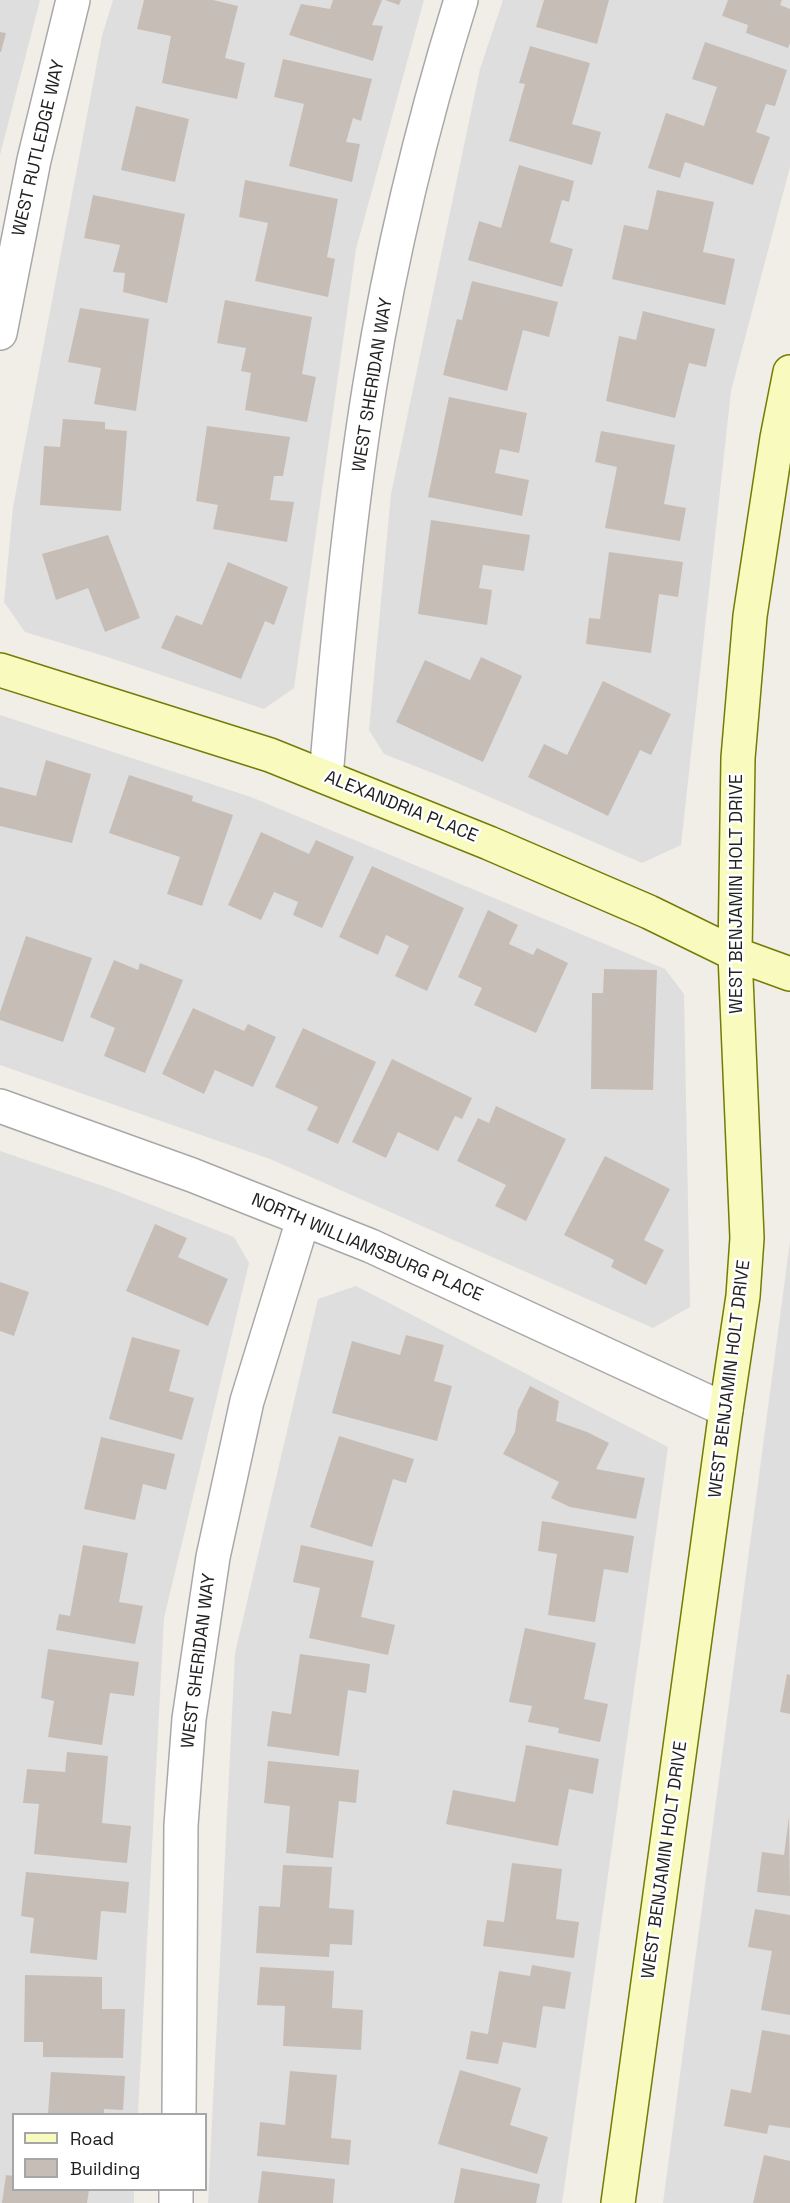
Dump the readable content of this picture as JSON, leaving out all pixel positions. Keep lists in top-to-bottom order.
{
  "streets": {
    "main road": ["ALEXANDRIA PLACE", "WEST BENJAMIN HOLT DRIVE"],
    "street": ["WEST RUTLEDGE WAY", "WEST SHERIDAN WAY", "NORTH WILLIAMSBURG PLACE"]
  },
  "crossings": [
    ["WEST SHERIDAN WAY", "ALEXANDRIA PLACE"],
    ["WEST SHERIDAN WAY", "NORTH WILLIAMSBURG PLACE"],
    ["ALEXANDRIA PLACE", "WEST BENJAMIN HOLT DRIVE"],
    ["WEST BENJAMIN HOLT DRIVE", "NORTH WILLIAMSBURG PLACE"]
  ],
  "legend": ["Road", "Building"]
}
